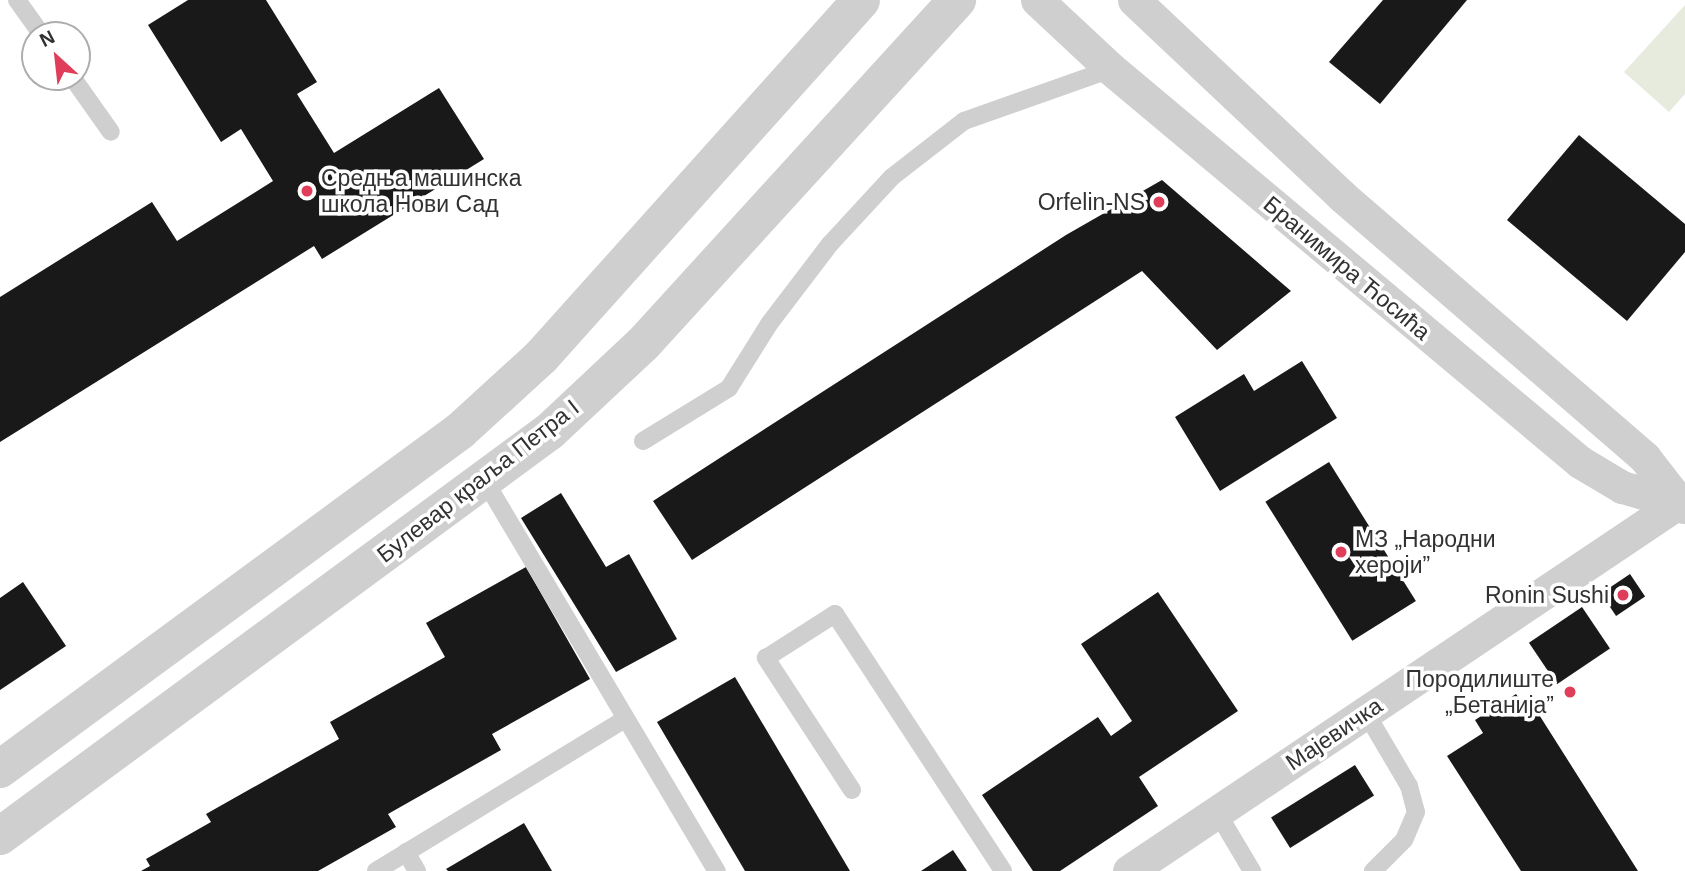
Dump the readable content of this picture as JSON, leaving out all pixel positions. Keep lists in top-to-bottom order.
{
  "streets": {
    "street": ["Бранимира Ћосића", "Булевар краља Петра I", "Мајевичка"]
  },
  "crossings": [
    ["Бранимира Ћосића", "Мајевичка"]
  ],
  "places": [
    "Средња машинска школа Нови Сад",
    "Orfelin-NS",
    "МЗ „Народни хероји”",
    "Ronin Sushi",
    "Породилиште „Бетанија”"
  ],
  "north": "top left"
}
